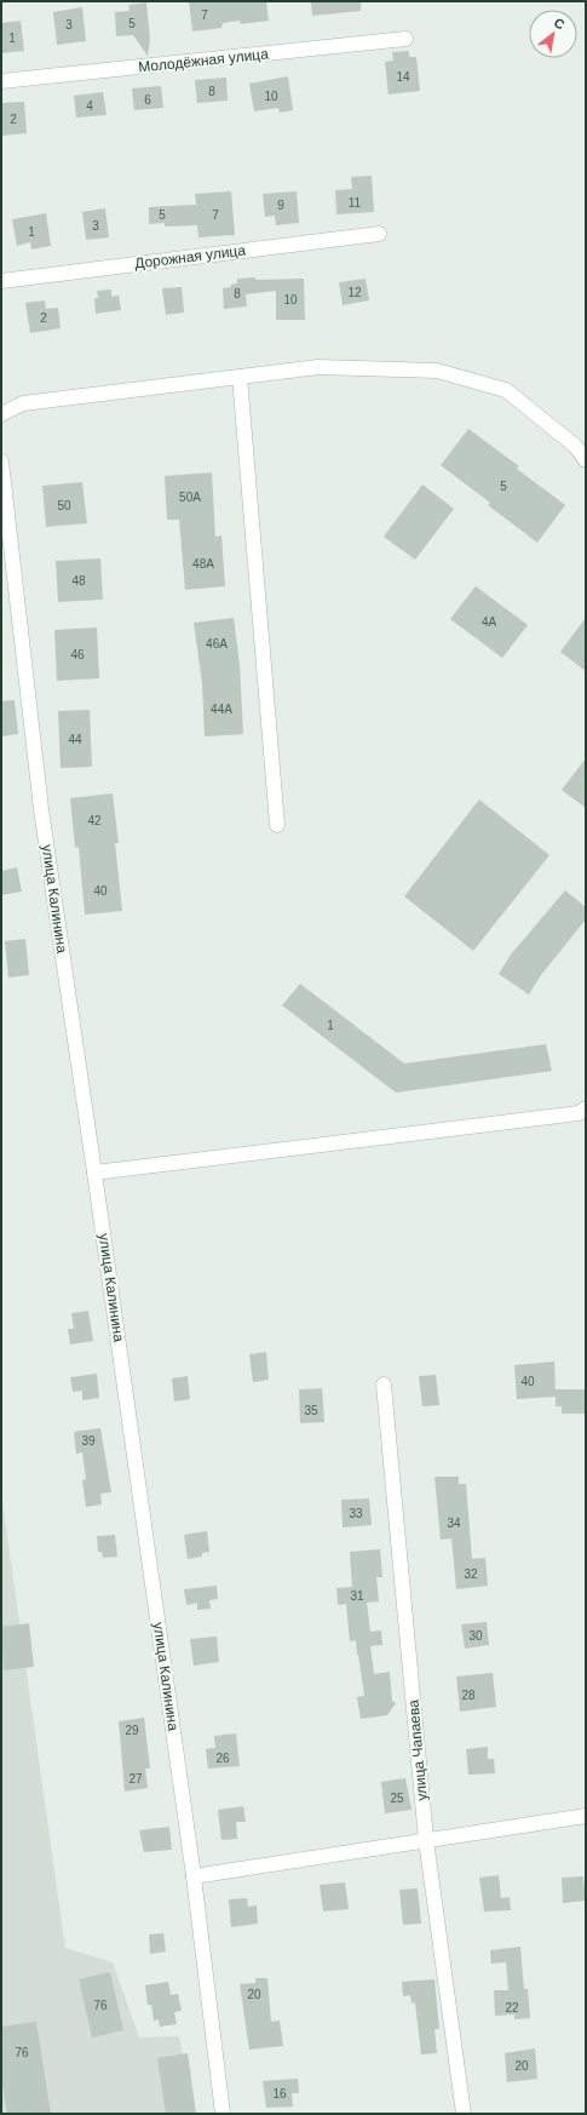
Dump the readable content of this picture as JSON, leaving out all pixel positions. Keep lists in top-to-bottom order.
{
  "streets": {
    "street": [
      "Молодёжная улица",
      "Дорожная улица",
      "улица Калинина",
      "улица Чапаева"
    ]
  },
  "house_numbers": [
    "7",
    "5",
    "3",
    "1",
    "14",
    "8",
    "10",
    "6",
    "4",
    "2",
    "11",
    "9",
    "5",
    "7",
    "3",
    "1",
    "12",
    "8",
    "10",
    "2",
    "5",
    "50А",
    "50",
    "48А",
    "48",
    "4А",
    "46А",
    "46",
    "44А",
    "44",
    "42",
    "40",
    "1",
    "40",
    "35",
    "39",
    "33",
    "34",
    "32",
    "31",
    "30",
    "28",
    "29",
    "26",
    "27",
    "25",
    "20",
    "76",
    "22",
    "76",
    "20",
    "16"
  ],
  "north": "top right"
}
